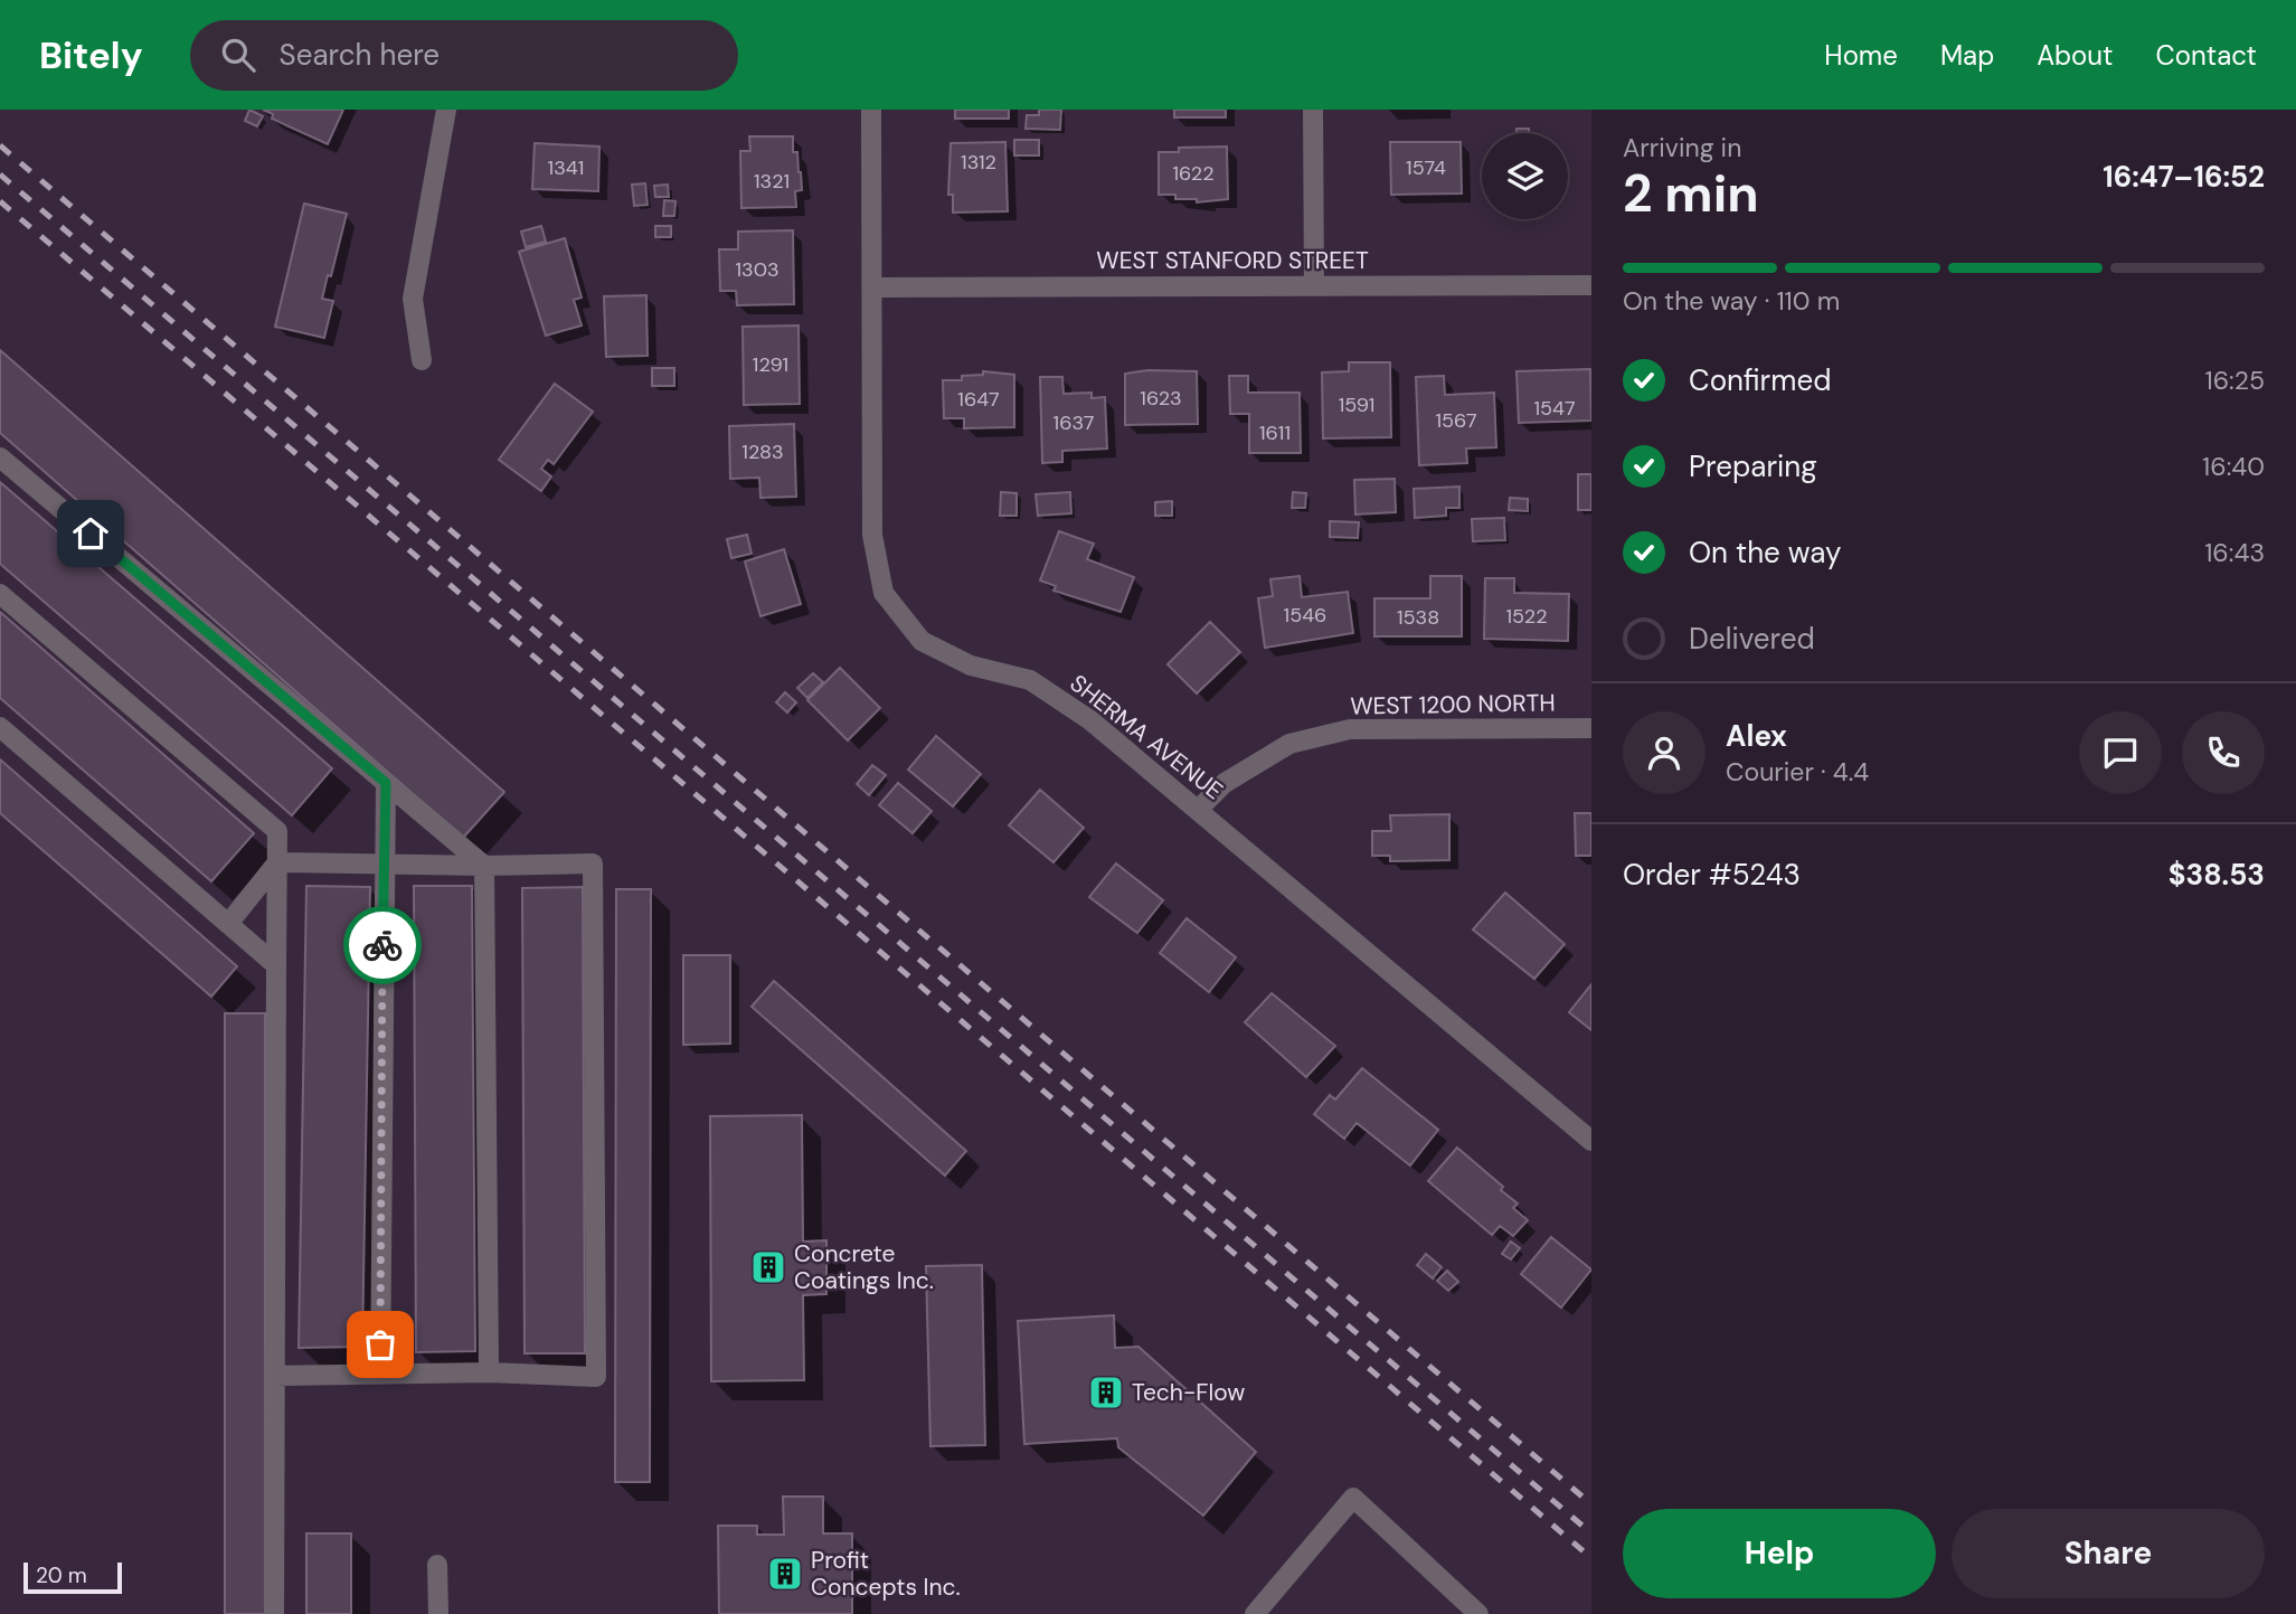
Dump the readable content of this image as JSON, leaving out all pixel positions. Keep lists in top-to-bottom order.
{
  "streets": {
    "street": ["WEST STANFORD STREET", "WEST 1200 NORTH", "SHERMA AVENUE"]
  },
  "crossings": [
    ["WEST STANFORD STREET", "SHERMA AVENUE"],
    ["WEST 1200 NORTH", "SHERMA AVENUE"]
  ],
  "places": {
    "building": ["Concrete Coatings Inc.", "Tech-Flow", "Profit Concepts Inc."]
  },
  "house_numbers": [
    "1312",
    "1341",
    "1574",
    "1622",
    "1321",
    "1303",
    "1291",
    "1623",
    "1647",
    "1591",
    "1547",
    "1567",
    "1637",
    "1611",
    "1283",
    "1546",
    "1522",
    "1538"
  ],
  "scale_bar": "20 m",
  "page": {
    "header": "Bitely",
    "search": "Search here",
    "nav": [
      "Home",
      "Map",
      "About",
      "Contact"
    ],
    "heading": ["2 min", "Arriving in", "16:47–16:52"],
    "panel": [
      "Alex",
      "Courier · 4.4",
      "Order #5243",
      "$38.53"
    ],
    "bar": "On the way · 110 m",
    "list": [
      ["Confirmed", "16:25"],
      ["Preparing", "16:40"],
      ["On the way", "16:43"],
      "Delivered"
    ],
    "buttons": ["Help", "Share"],
    "scale": "20 m"
  }
}
